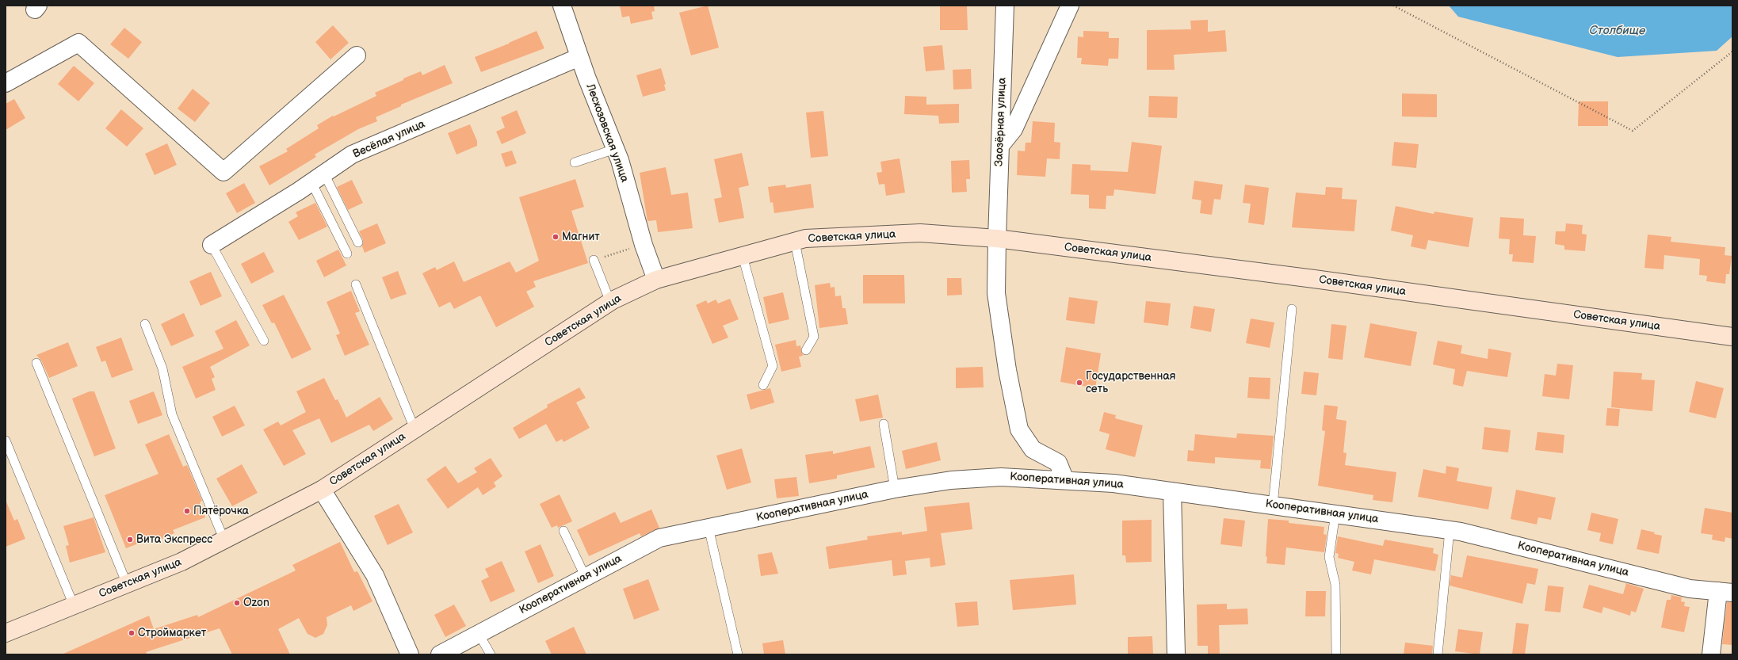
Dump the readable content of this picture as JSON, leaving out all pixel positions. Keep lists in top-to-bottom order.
{
  "streets": {
    "street": [
      "Заозёрная улица",
      "Лесхозовская улица",
      "Весёлая улица",
      "Советская улица",
      "Кооперативная улица"
    ]
  },
  "crossings": [
    ["Заозёрная улица", "Советская улица"],
    ["Заозёрная улица", "Кооперативная улица"],
    ["Лесхозовская улица", "Весёлая улица"],
    ["Лесхозовская улица", "Советская улица"]
  ],
  "water": ["Столбище"],
  "places": [
    "Магнит",
    "Государственная сеть",
    "Пятёрочка",
    "Вита Экспресс",
    "Ozon",
    "Строймаркет"
  ]
}
